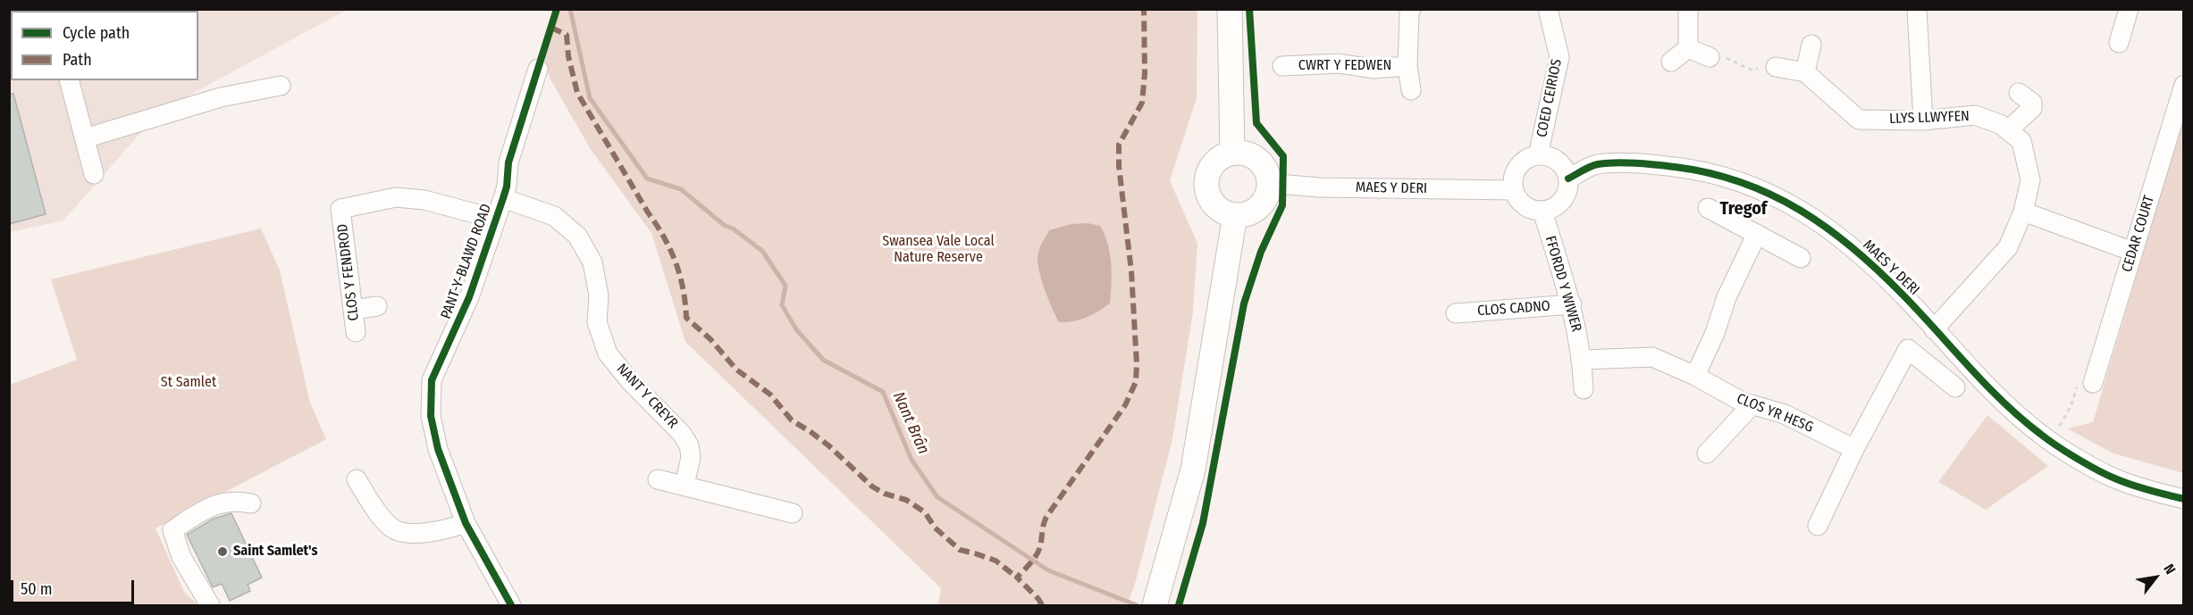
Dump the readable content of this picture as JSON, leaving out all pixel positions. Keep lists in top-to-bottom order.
{
  "streets": {
    "street": [
      "CWRT Y FEDWEN",
      "COED CEIRIOS",
      "LLYS LLWYFEN",
      "MAES Y DERI",
      "CEDAR COURT",
      "PANT-Y-BLAWD ROAD",
      "CLOS Y FENDROD",
      "FFORDD Y WIWER",
      "CLOS CADNO",
      "NANT Y CREYR",
      "CLOS YR HESG"
    ]
  },
  "crossings": [
    ["COED CEIRIOS", "MAES Y DERI"],
    ["COED CEIRIOS", "FFORDD Y WIWER"],
    ["LLYS LLWYFEN", "MAES Y DERI"],
    ["MAES Y DERI", "FFORDD Y WIWER"],
    ["PANT-Y-BLAWD ROAD", "CLOS Y FENDROD"],
    ["PANT-Y-BLAWD ROAD", "NANT Y CREYR"],
    ["FFORDD Y WIWER", "CLOS CADNO"],
    ["FFORDD Y WIWER", "CLOS YR HESG"]
  ],
  "districts": ["Tregof"],
  "water": ["Nant Brân"],
  "parks": ["Swansea Vale Local Nature Reserve", "St Samlet"],
  "places": ["Saint Samlet's"],
  "legend": ["Cycle path", "Path"],
  "scale_bar": "50 m",
  "north": "top right"
}
